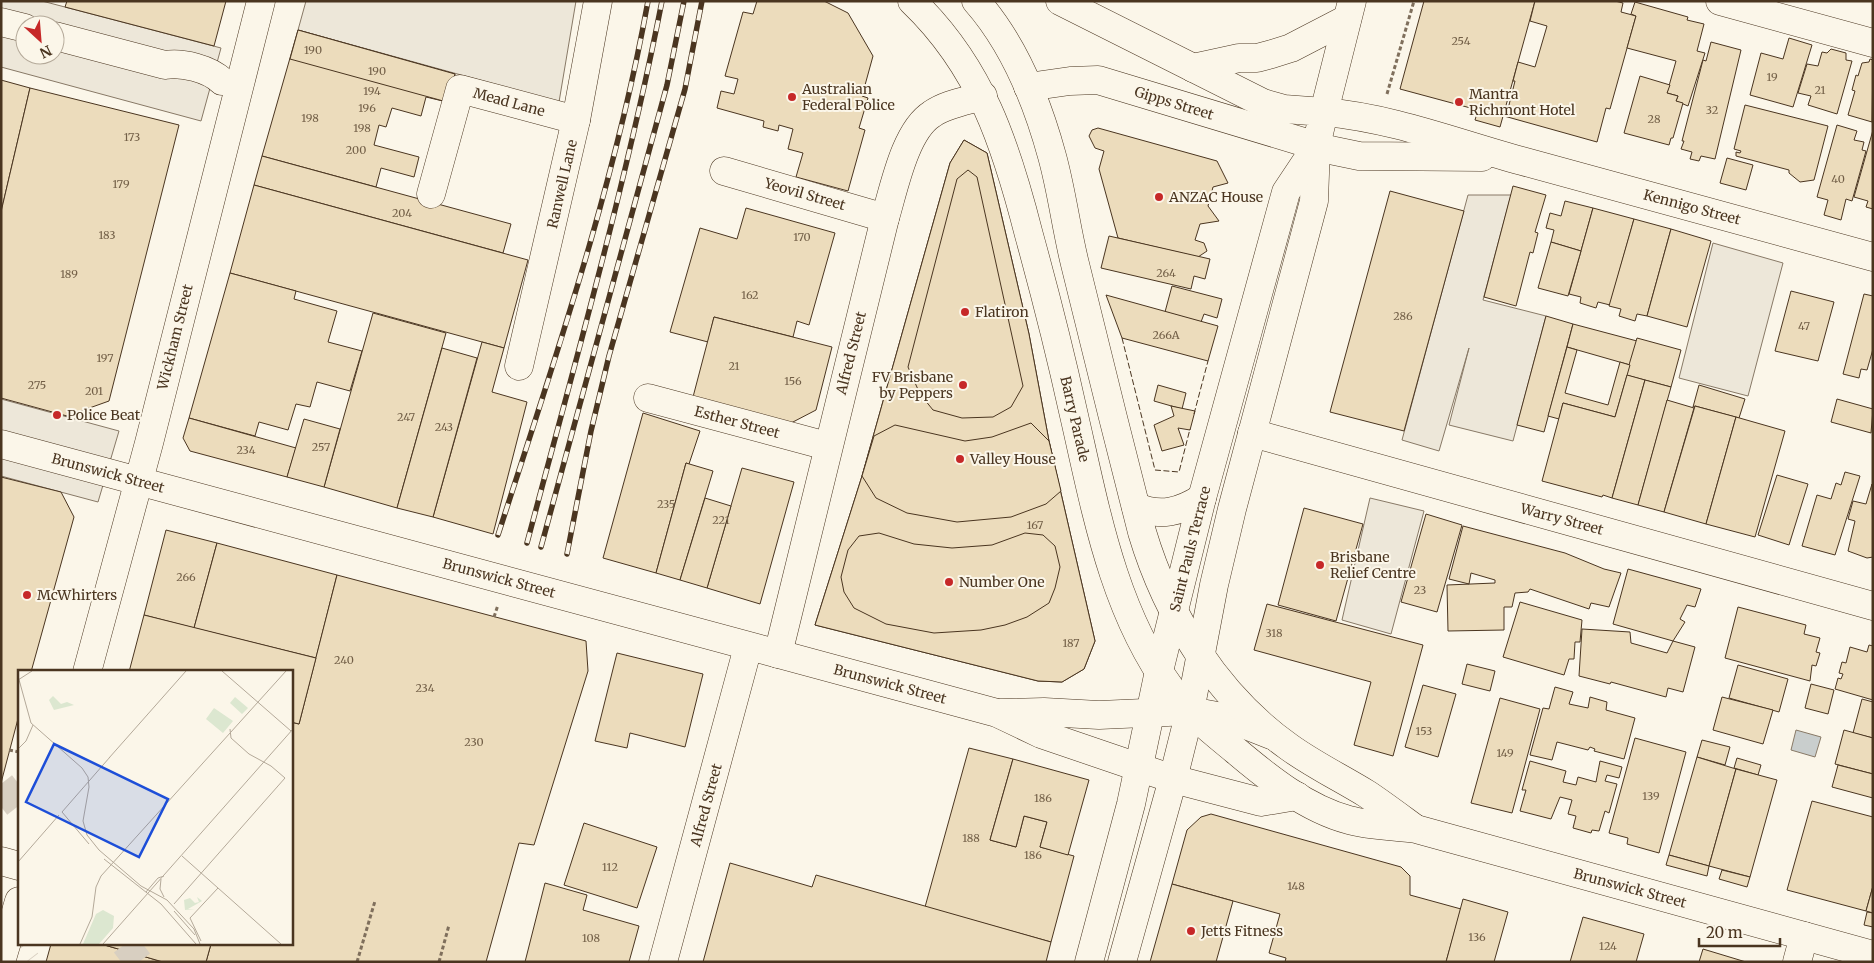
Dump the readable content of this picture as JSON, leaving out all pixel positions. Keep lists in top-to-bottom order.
{
  "streets": {
    "main road": [
      "Mead Lane",
      "Gipps Street",
      "Ranwell Lane",
      "Yeovil Street",
      "Kennigo Street",
      "Wickham Street",
      "Alfred Street",
      "Barry Parade",
      "Esther Street",
      "Brunswick Street",
      "Warry Street",
      "Saint Pauls Terrace"
    ]
  },
  "crossings": [
    ["Mead Lane", "Ranwell Lane"],
    ["Gipps Street", "Kennigo Street"],
    ["Gipps Street", "Saint Pauls Terrace"],
    ["Yeovil Street", "Alfred Street"],
    ["Kennigo Street", "Saint Pauls Terrace"],
    ["Wickham Street", "Brunswick Street"],
    ["Alfred Street", "Barry Parade"],
    ["Alfred Street", "Esther Street"],
    ["Alfred Street", "Brunswick Street"],
    ["Barry Parade", "Brunswick Street"],
    ["Barry Parade", "Saint Pauls Terrace"],
    ["Brunswick Street", "Saint Pauls Terrace"],
    ["Warry Street", "Saint Pauls Terrace"]
  ],
  "places": [
    "Australian Federal Police",
    "Mantra Richmont Hotel",
    "ANZAC House",
    "Flatiron",
    "FV Brisbane by Peppers",
    "Police Beat",
    "Valley House",
    "Brisbane Relief Centre",
    "Number One",
    "McWhirters",
    "Jetts Fitness"
  ],
  "house_numbers": [
    "254",
    "190",
    "190",
    "19",
    "21",
    "194",
    "196",
    "32",
    "198",
    "28",
    "198",
    "173",
    "200",
    "40",
    "179",
    "204",
    "183",
    "170",
    "264",
    "189",
    "162",
    "286",
    "47",
    "266A",
    "197",
    "21",
    "156",
    "275",
    "201",
    "247",
    "243",
    "257",
    "234",
    "235",
    "221",
    "167",
    "266",
    "23",
    "318",
    "187",
    "240",
    "234",
    "153",
    "230",
    "149",
    "139",
    "186",
    "188",
    "186",
    "112",
    "148",
    "136",
    "108",
    "124"
  ],
  "scale_bar": "20 m",
  "north": "bottom right"
}
